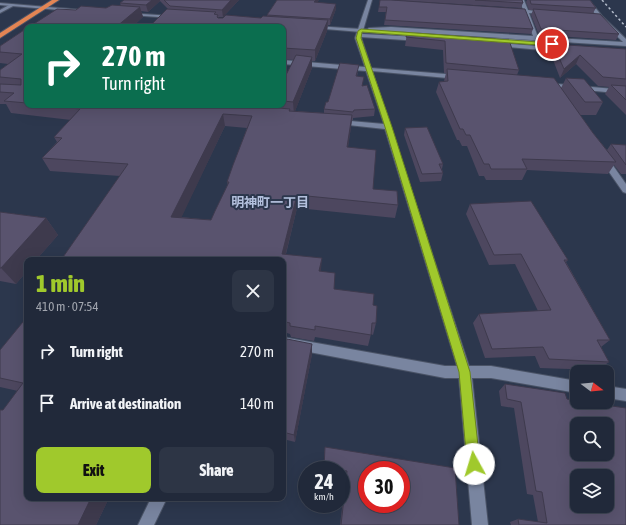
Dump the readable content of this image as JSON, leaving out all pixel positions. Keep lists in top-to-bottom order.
{
  "districts": ["明神町一丁目"],
  "north": "right",
  "page": {
    "turn": ["270 m", "Turn right"],
    "heading": ["1 min", "410 m · 07:54"],
    "list": [
      {
        "name": "Turn right",
        "value": "270 m"
      },
      {
        "name": "Arrive at destination",
        "value": "140 m"
      }
    ],
    "buttons": ["Exit", "Share"],
    "speed": "24 km/h",
    "limit": "30"
  }
}
